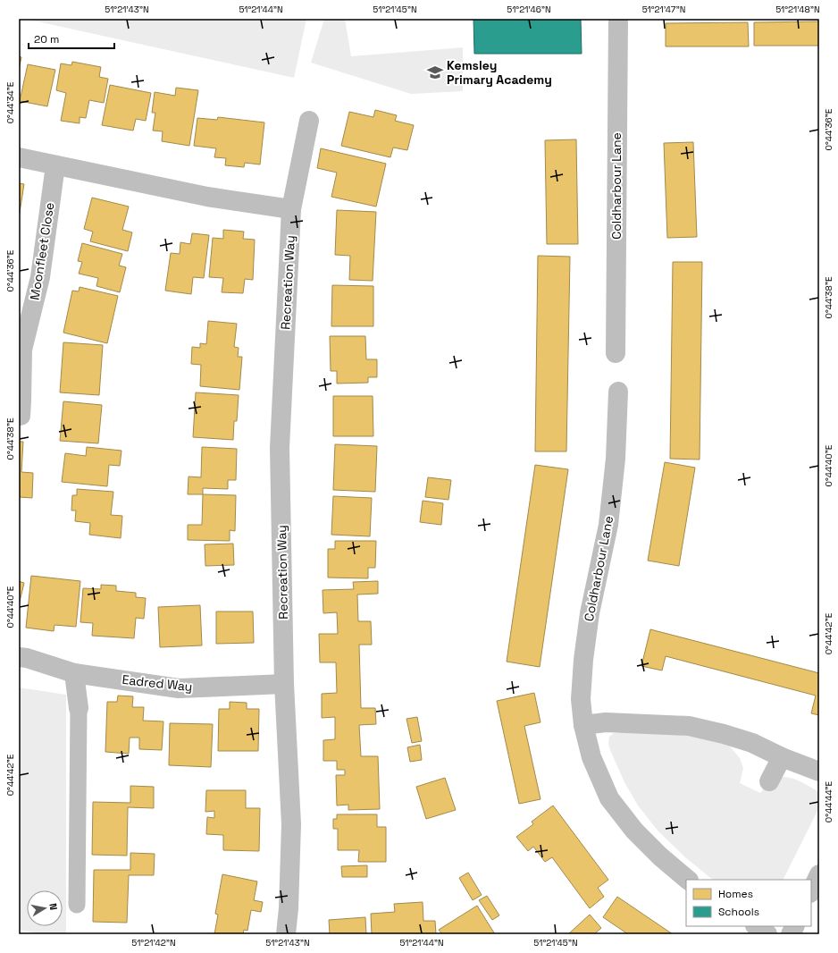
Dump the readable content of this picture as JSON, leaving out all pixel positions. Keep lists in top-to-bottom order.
{
  "streets": {
    "street": [
      "Coldharbour Lane",
      "Moonfleet Close",
      "Recreation Way",
      "Eadred Way"
    ]
  },
  "crossings": [
    ["Recreation Way", "Eadred Way"]
  ],
  "places": {
    "school or university": ["Kemsley Primary Academy"]
  },
  "legend": ["Homes", "Schools"],
  "scale_bar": "20 m",
  "north": "right",
  "coordinates": [
    "51°21'43\"N",
    "51°21'44\"N",
    "51°21'45\"N",
    "51°21'46\"N",
    "51°21'47\"N",
    "51°21'48\"N",
    "0°44'34\"E",
    "0°44'36\"E",
    "0°44'38\"E",
    "0°44'40\"E",
    "0°44'42\"E",
    "0°44'44\"E",
    "51°21'42\"N"
  ]
}
